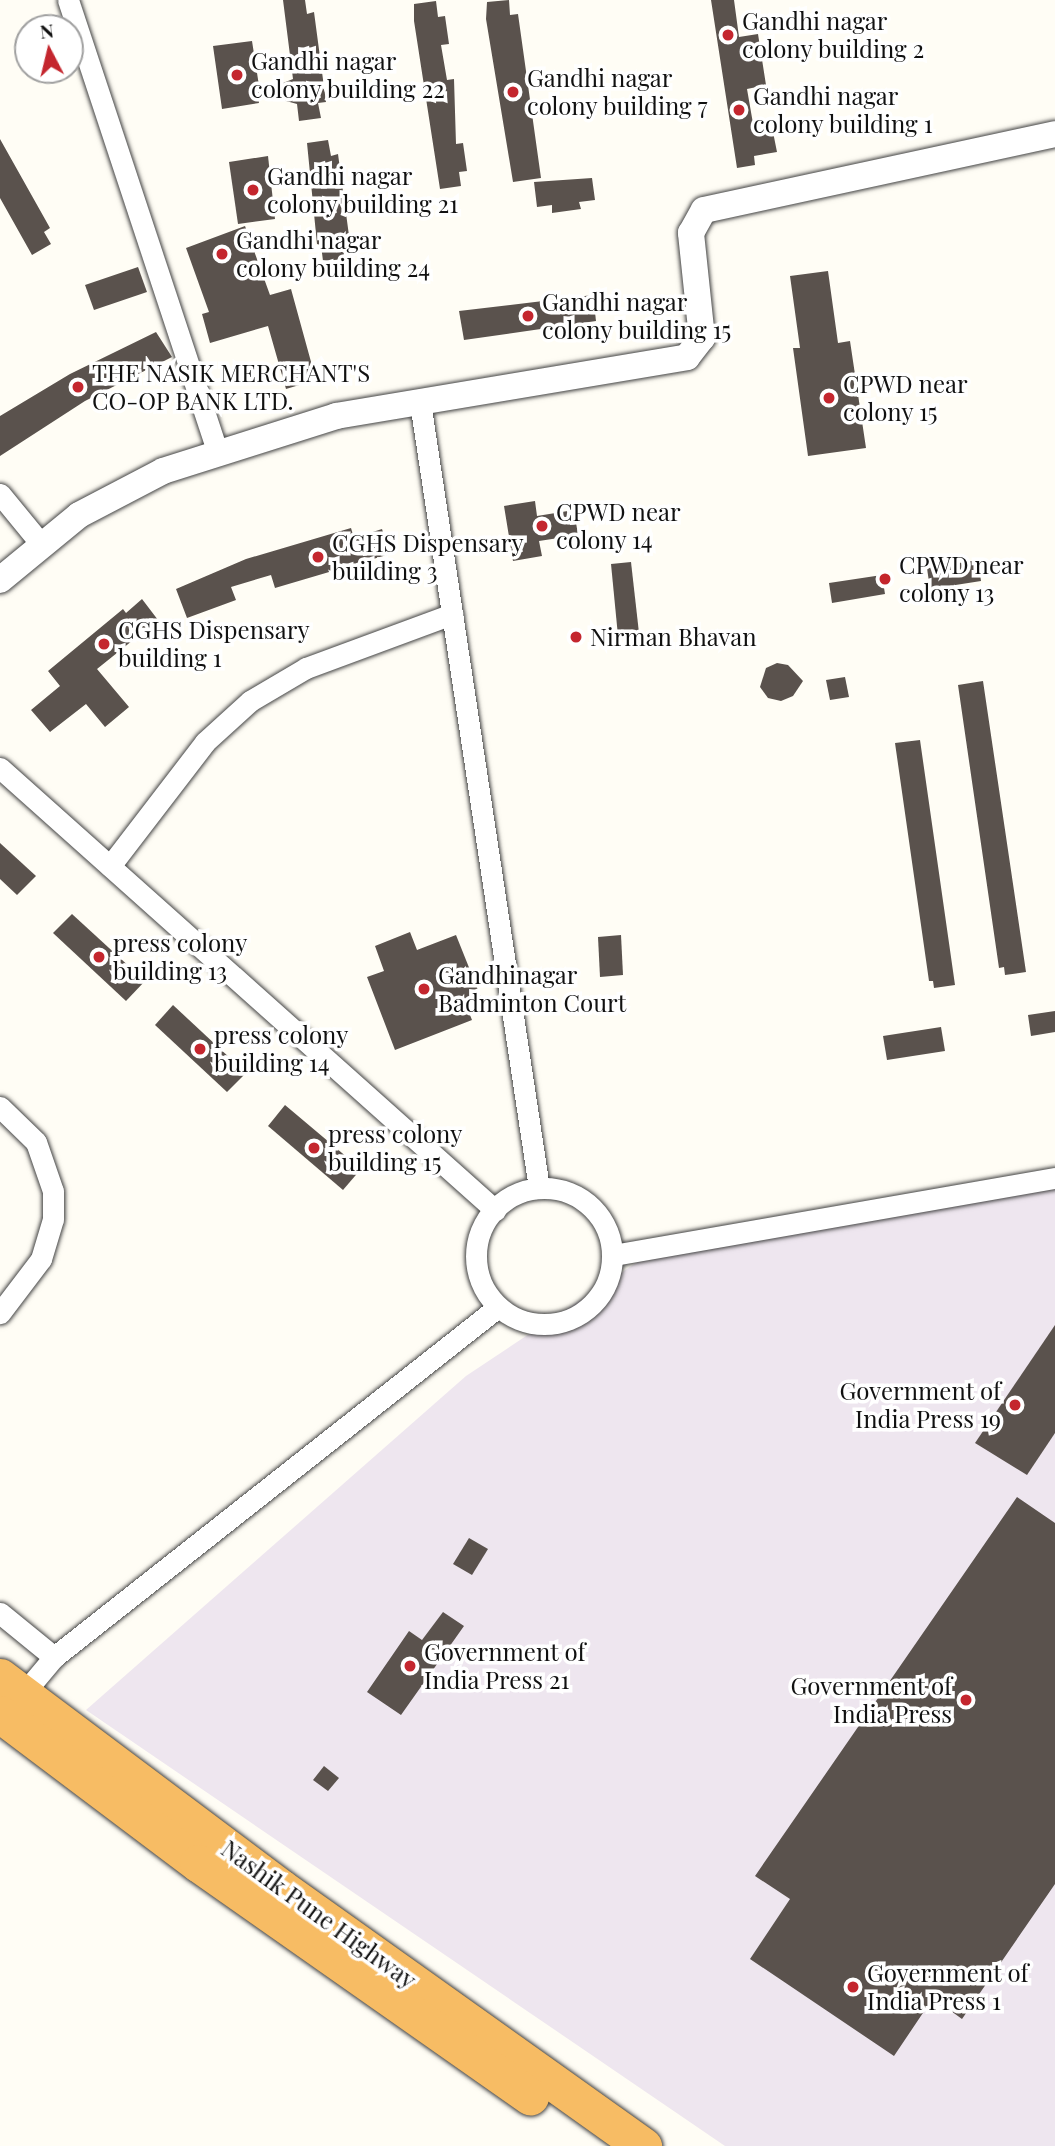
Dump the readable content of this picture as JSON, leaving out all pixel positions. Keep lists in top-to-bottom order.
{
  "streets": {
    "highway": ["Nashik Pune Highway"]
  },
  "places": [
    "Gandhi nagar colony building 2",
    "Gandhi nagar colony building 22",
    "Gandhi nagar colony building 7",
    "Gandhi nagar colony building 1",
    "Gandhi nagar colony building 21",
    "Gandhi nagar colony building 24",
    "Gandhi nagar colony building 15",
    "THE NASIK MERCHANT'S CO-OP BANK LTD.",
    "CPWD near colony 15",
    "CPWD near colony 14",
    "CGHS Dispensary building 3",
    "CPWD near colony 13",
    "Nirman Bhavan",
    "CGHS Dispensary building 1",
    "press colony building 13",
    "Gandhinagar Badminton Court",
    "press colony building 14",
    "press colony building 15",
    "Government of India Press 19",
    "Government of India Press 21",
    "Government of India Press",
    "Government of India Press 1"
  ],
  "north": "top"
}
